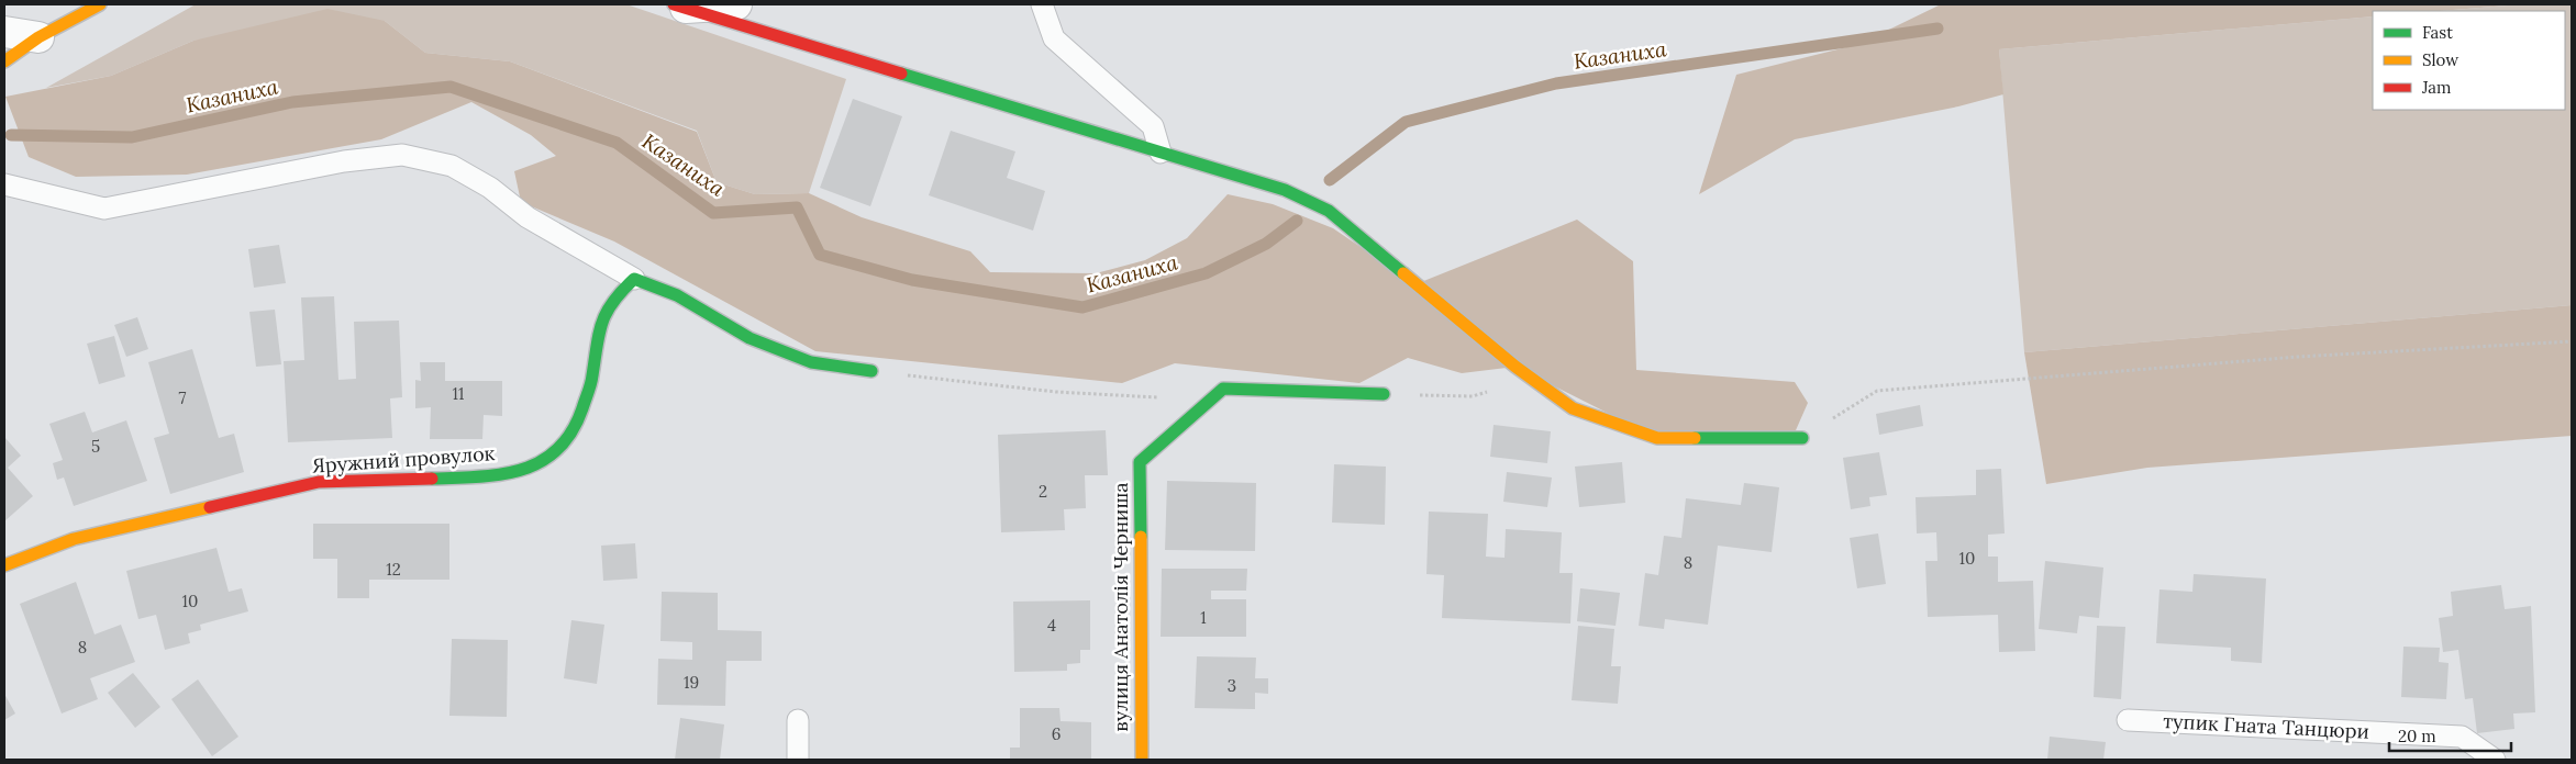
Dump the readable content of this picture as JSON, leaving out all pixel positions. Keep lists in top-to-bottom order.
{
  "streets": {
    "street": ["Яружний провулок", "вулиця Анатолія Черниша"],
    "lane": ["тупик Гната Танцюри"]
  },
  "water": ["Казаниха"],
  "house_numbers": [
    "11",
    "7",
    "5",
    "2",
    "10",
    "8",
    "12",
    "10",
    "1",
    "4",
    "8",
    "19",
    "3",
    "6"
  ],
  "legend": ["Fast", "Slow", "Jam"],
  "scale_bar": "20 m"
}
